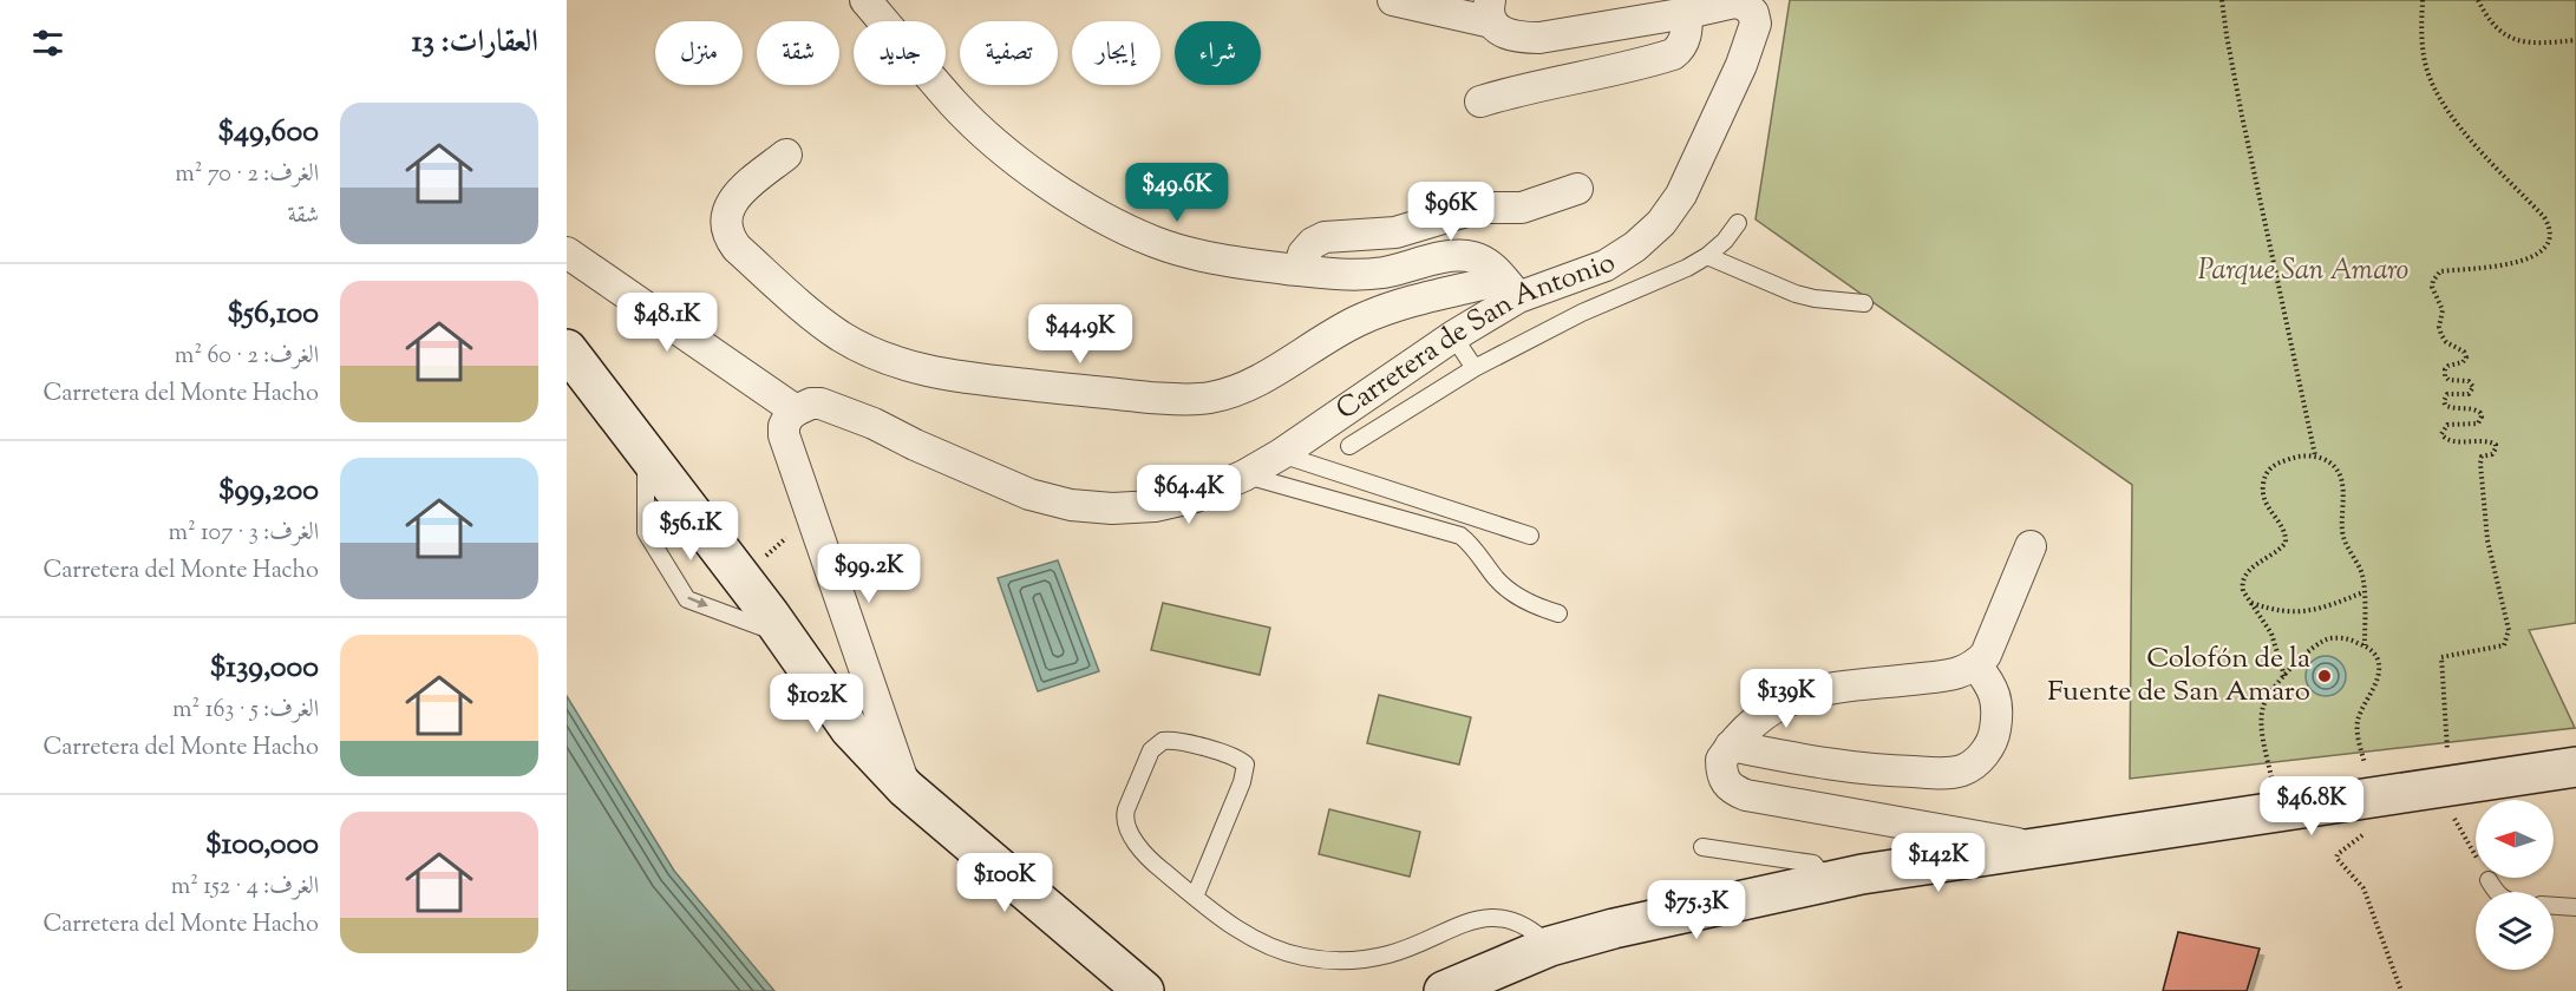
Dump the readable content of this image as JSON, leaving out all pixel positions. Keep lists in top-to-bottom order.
{
  "streets": {
    "street": ["Carretera de San Antonio"]
  },
  "parks": ["Parque San Amaro"],
  "places": ["Colofón de la Fuente de San Amaro"],
  "north": "left",
  "page": {
    "heading": "العقارات: 13",
    "chip": [
      "شراء",
      "إيجار",
      "تصفية",
      "جديد",
      "شقة",
      "منزل"
    ],
    "list": [
      {
        "name": "$49,600",
        "note": "الغرف: 2 · 70 m² · شقة"
      },
      {
        "name": "$56,100",
        "note": "الغرف: 2 · 60 m² · Carretera del Monte Hacho"
      },
      {
        "name": "$99,200",
        "note": "الغرف: 3 · 107 m² · Carretera del Monte Hacho"
      },
      {
        "name": "$139,000",
        "note": "الغرف: 5 · 163 m² · Carretera del Monte Hacho"
      },
      {
        "name": "$100,000",
        "note": "الغرف: 4 · 152 m² · Carretera del Monte Hacho"
      }
    ],
    "price": [
      "$49.6K",
      "$96K",
      "$48.1K",
      "$44.9K",
      "$64.4K",
      "$56.1K",
      "$99.2K",
      "$139K",
      "$102K",
      "$46.8K",
      "$142K",
      "$100K",
      "$75.3K"
    ]
  }
}
